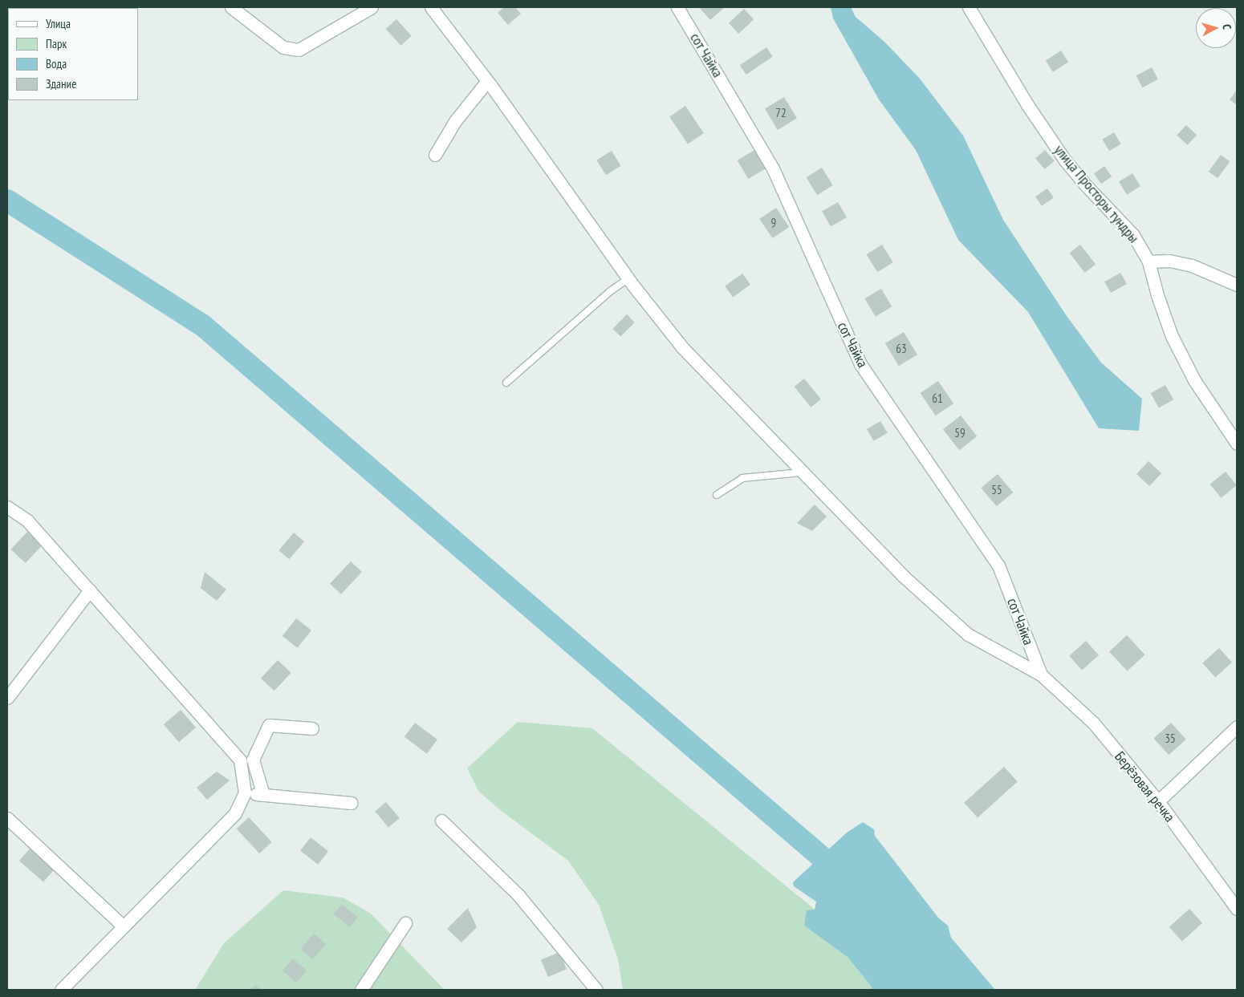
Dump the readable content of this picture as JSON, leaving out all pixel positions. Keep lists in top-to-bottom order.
{
  "streets": {
    "street": ["сот Чайка", "улица Просторы тундры", "Берёзовая речка"]
  },
  "crossings": [
    ["сот Чайка", "Берёзовая речка"]
  ],
  "house_numbers": [
    "72",
    "9",
    "63",
    "61",
    "59",
    "55",
    "35"
  ],
  "legend": [
    "Улица",
    "Парк",
    "Вода",
    "Здание"
  ],
  "north": "right"
}
